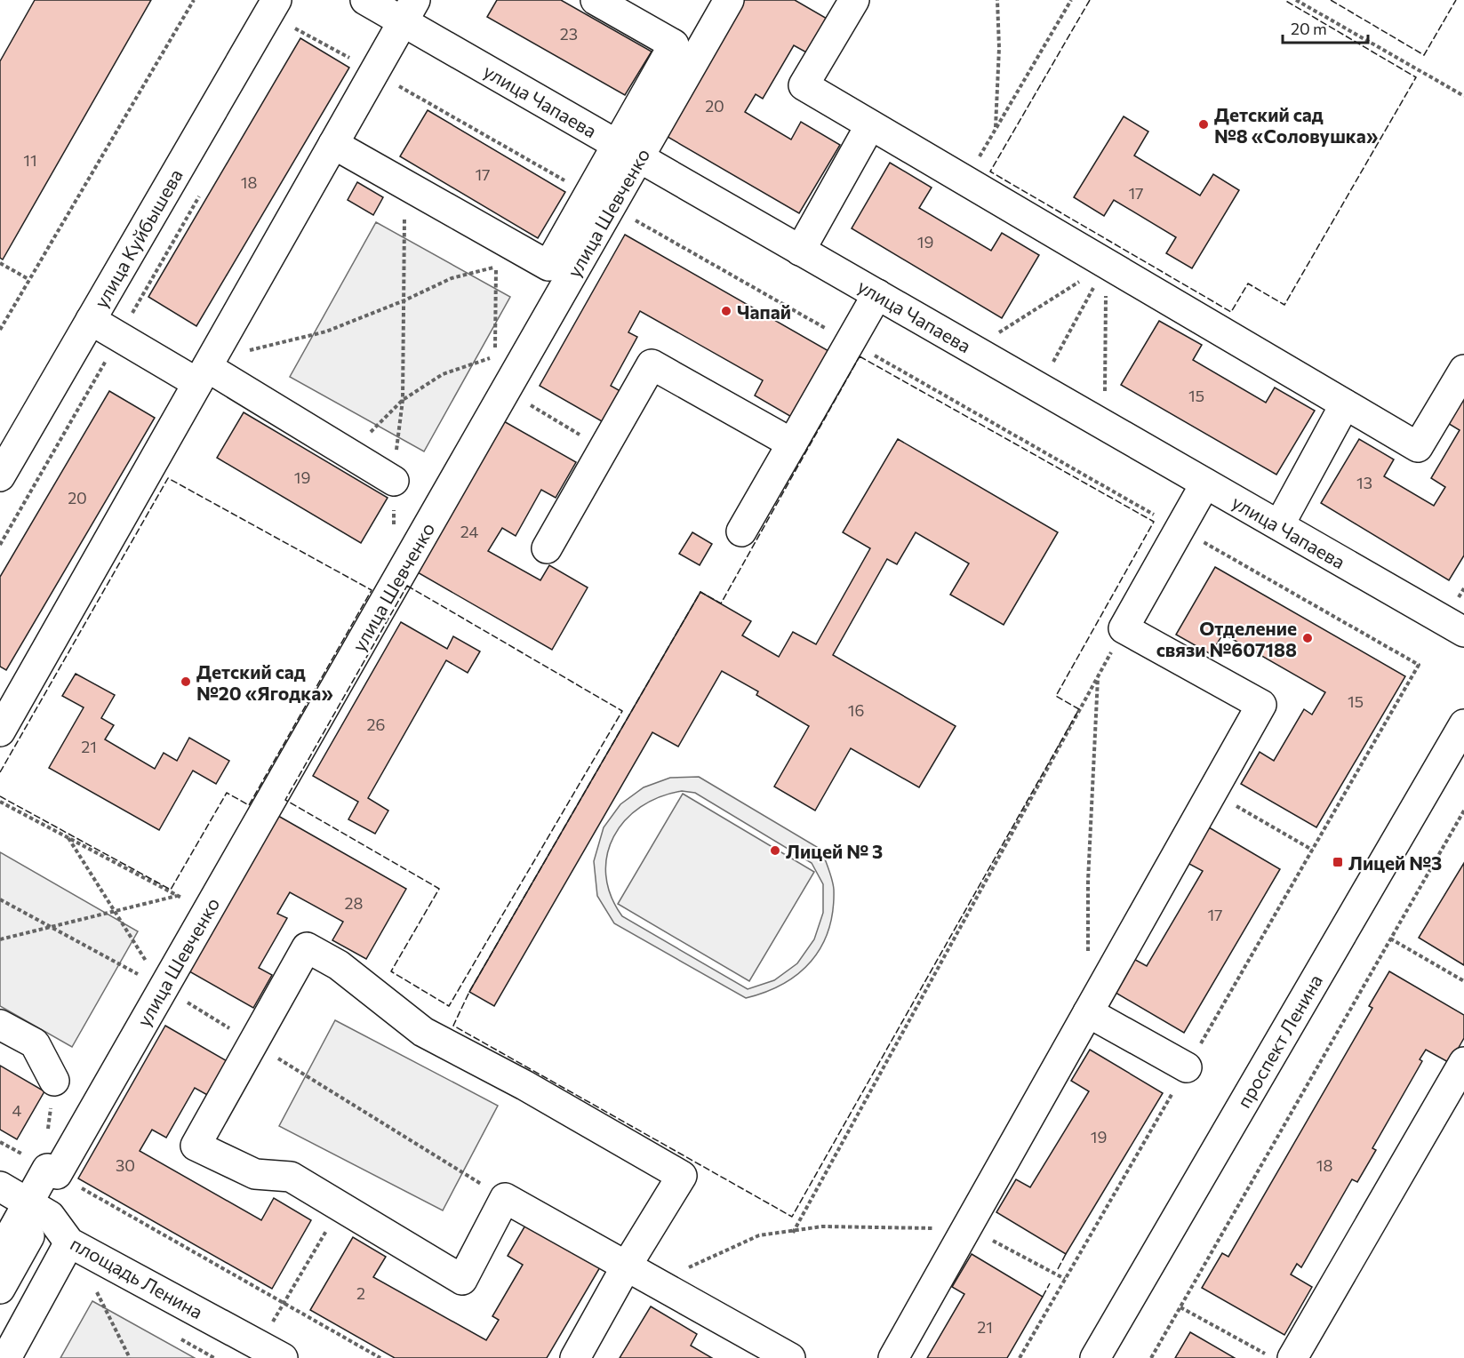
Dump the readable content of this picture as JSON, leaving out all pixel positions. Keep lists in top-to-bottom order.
{
  "streets": {
    "street": [
      "улица Чапаева",
      "улица Шевченко",
      "улица Куйбышева",
      "проспект Ленина",
      "площадь Ленина"
    ]
  },
  "crossings": [
    ["улица Чапаева", "улица Шевченко"],
    ["улица Шевченко", "площадь Ленина"]
  ],
  "places": {
    "other": [
      "Детский сад №8 «Соловушка»",
      "Чапай",
      "Отделение связи №607188",
      "Детский сад №20 «Ягодка»",
      "Лицей № 3"
    ],
    "transit": ["Лицей №3"]
  },
  "house_numbers": [
    "23",
    "20",
    "11",
    "17",
    "18",
    "17",
    "19",
    "15",
    "19",
    "13",
    "20",
    "24",
    "15",
    "16",
    "26",
    "21",
    "28",
    "17",
    "4",
    "19",
    "30",
    "18",
    "2",
    "21"
  ],
  "scale_bar": "20 m"
}
